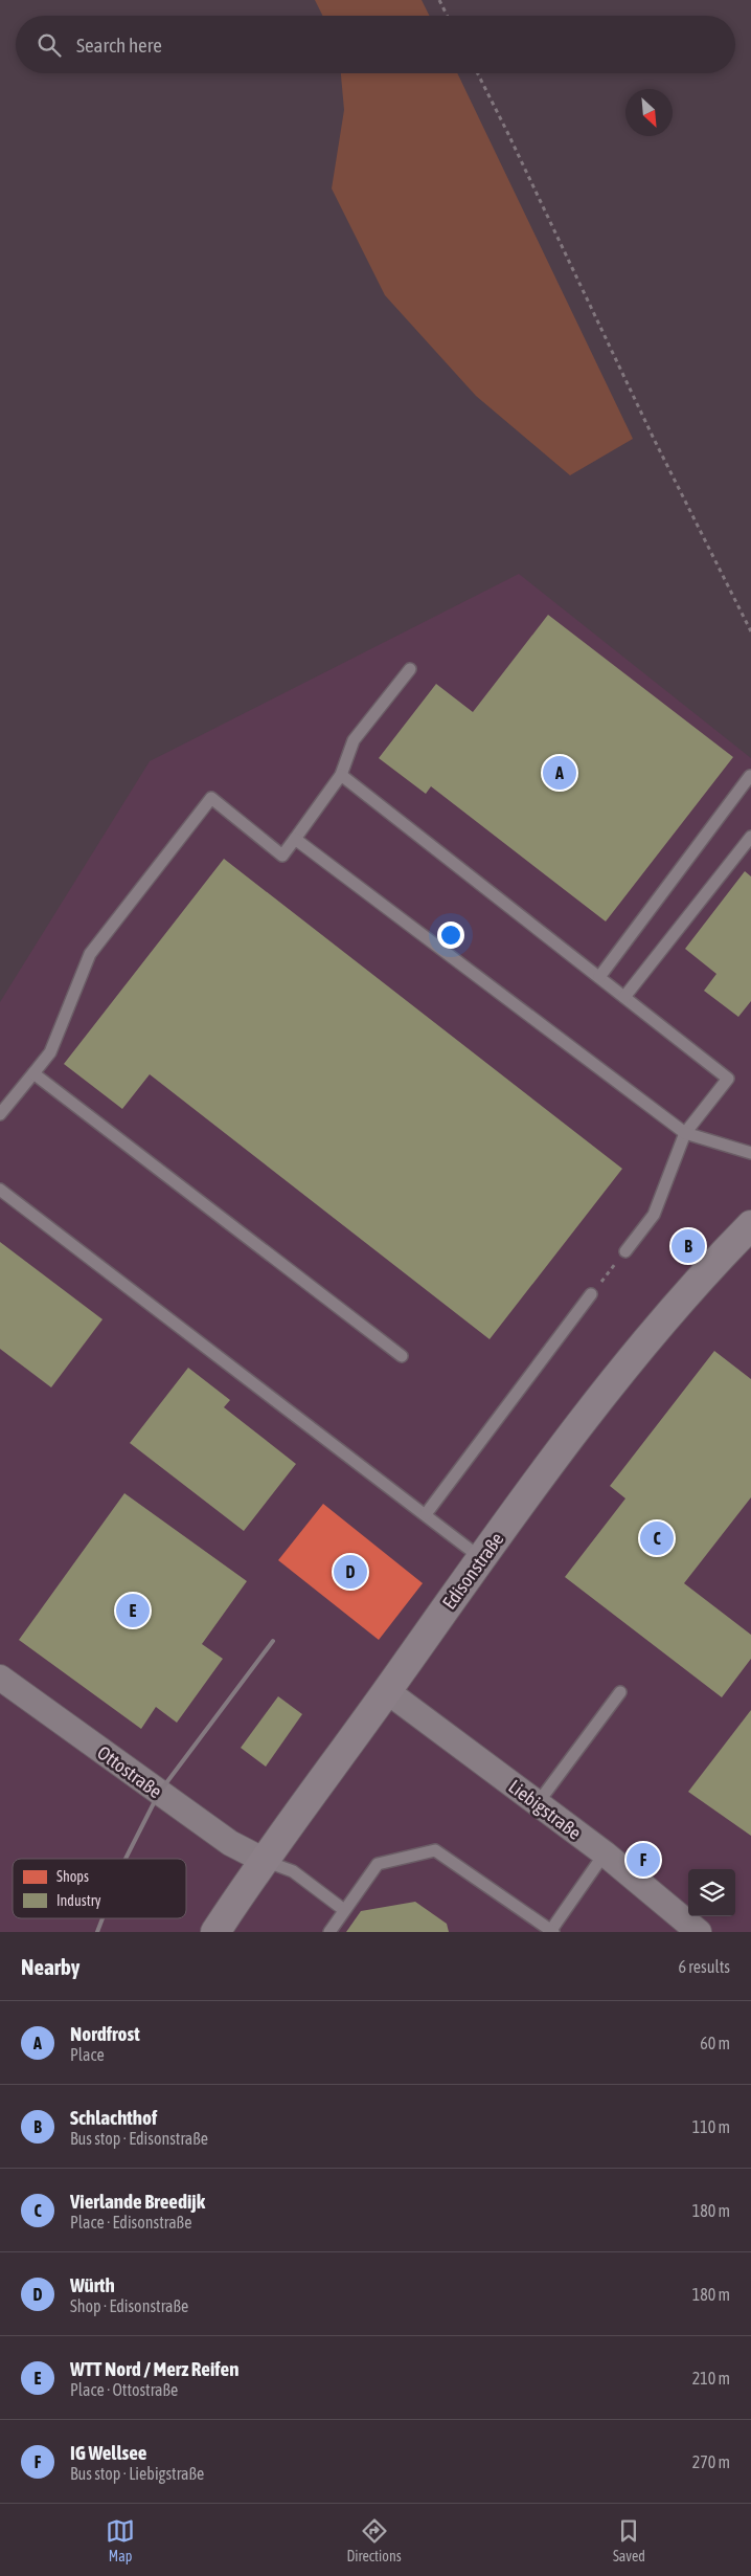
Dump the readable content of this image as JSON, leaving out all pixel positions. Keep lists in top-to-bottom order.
{
  "streets": {
    "street": ["Edisonstraße", "Ottostraße", "Liebigstraße"]
  },
  "crossings": [
    ["Edisonstraße", "Ottostraße"],
    ["Edisonstraße", "Liebigstraße"]
  ],
  "legend": ["Shops", "Industry"],
  "north": "bottom right",
  "page": {
    "search": "Search here",
    "pins": [
      "A",
      "B",
      "C",
      "D",
      "E",
      "F"
    ],
    "heading": ["Nearby", "6 results"],
    "list": [
      {
        "mark": "A",
        "name": "Nordfrost",
        "note": "Place",
        "value": "60 m"
      },
      {
        "mark": "B",
        "name": "Schlachthof",
        "note": "Bus stop · Edisonstraße",
        "value": "110 m"
      },
      {
        "mark": "C",
        "name": "Vierlande Breedijk",
        "note": "Place · Edisonstraße",
        "value": "180 m"
      },
      {
        "mark": "D",
        "name": "Würth",
        "note": "Shop · Edisonstraße",
        "value": "180 m"
      },
      {
        "mark": "E",
        "name": "WTT Nord / Merz Reifen",
        "note": "Place · Ottostraße",
        "value": "210 m"
      },
      {
        "mark": "F",
        "name": "IG Wellsee",
        "note": "Bus stop · Liebigstraße",
        "value": "270 m"
      }
    ],
    "nav": ["Map", "Directions", "Saved"]
  }
}
